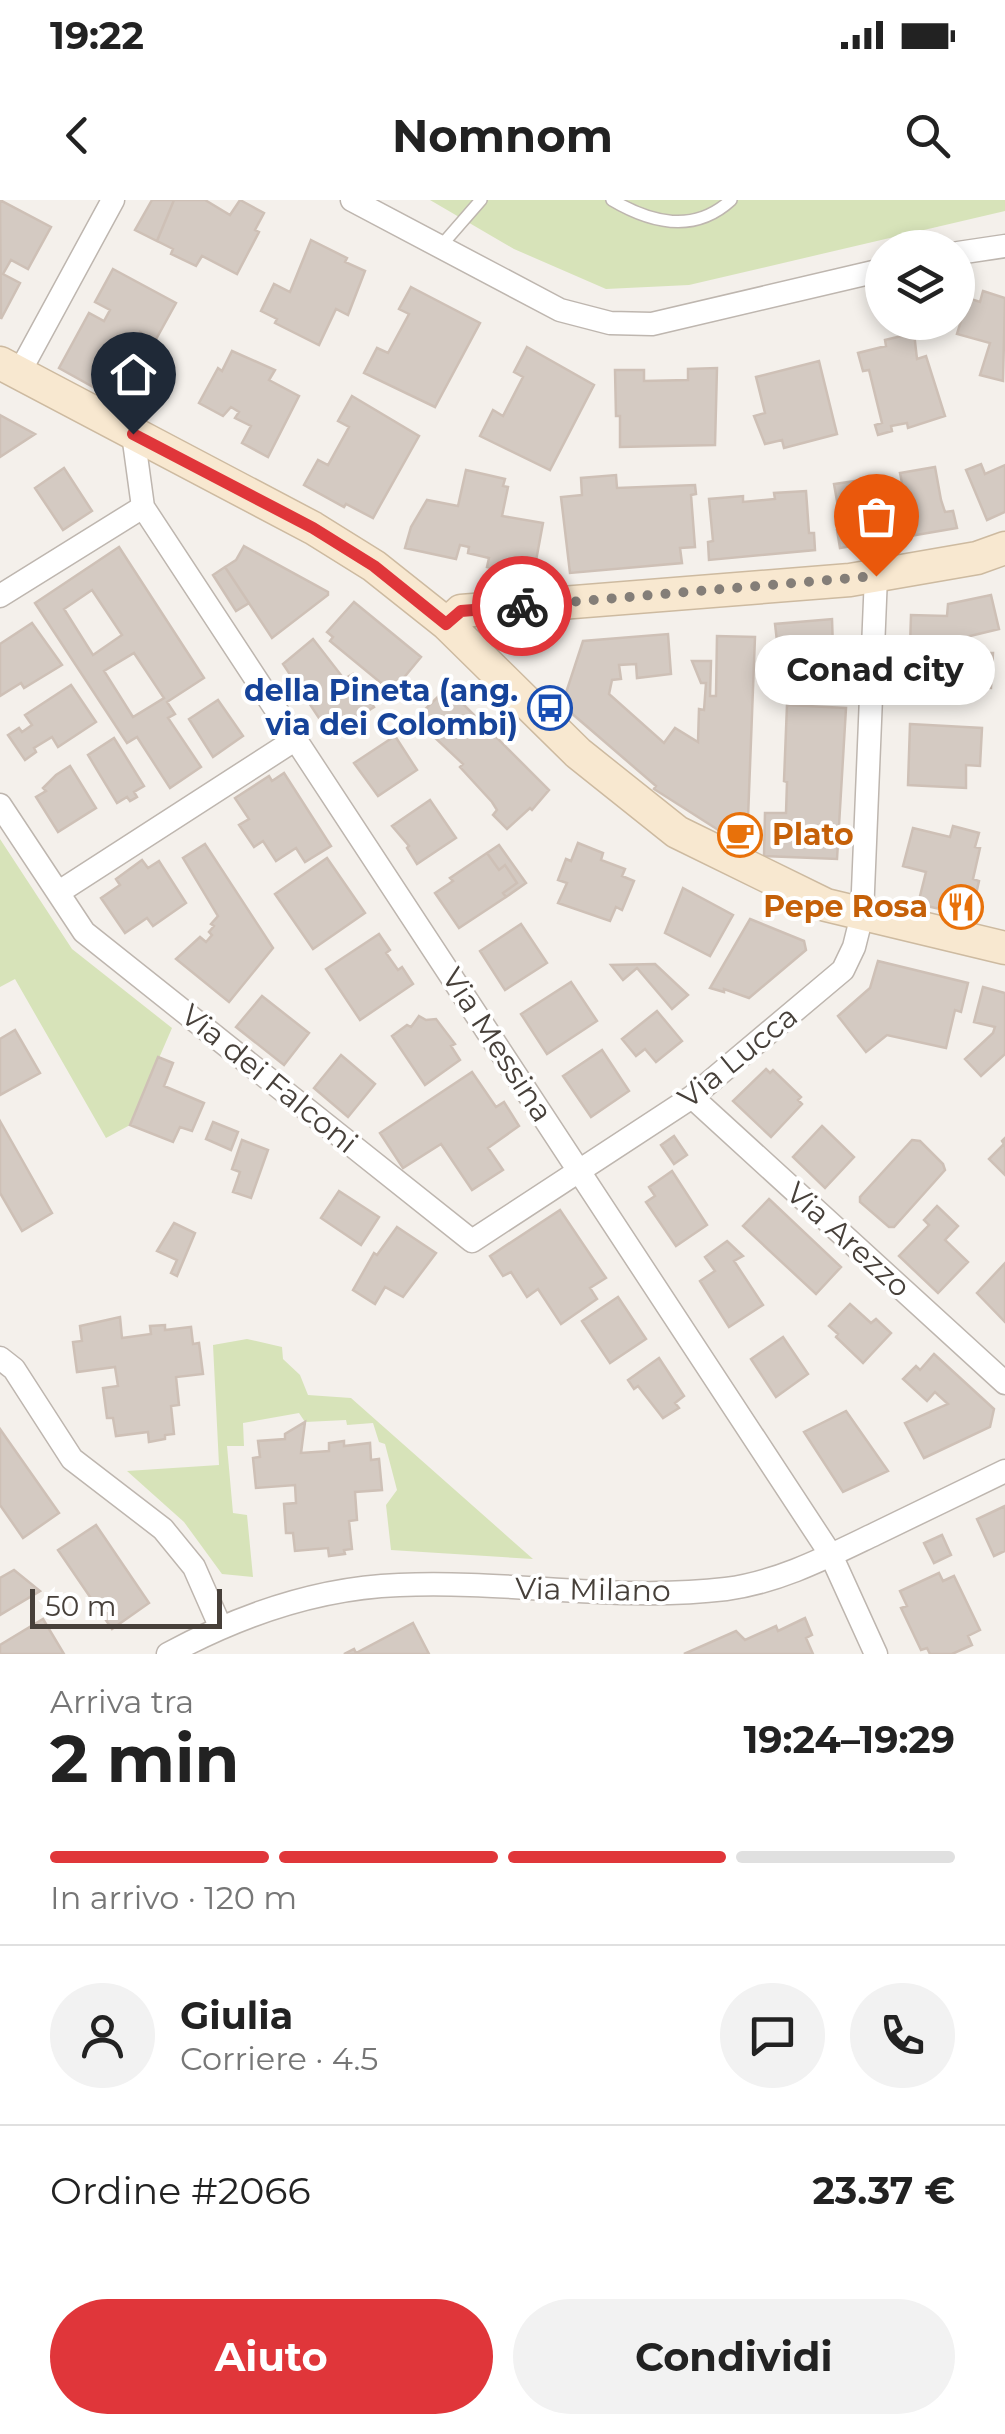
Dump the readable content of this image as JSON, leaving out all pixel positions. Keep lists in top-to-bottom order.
{
  "streets": {
    "street": [
      "Via Messina",
      "Via Lucca",
      "Via dei Falconi",
      "Via Arezzo",
      "Via Milano"
    ]
  },
  "crossings": [
    ["Via Messina", "Via Lucca"],
    ["Via Messina", "Via dei Falconi"],
    ["Via Messina", "Via Milano"],
    ["Via Lucca", "Via dei Falconi"],
    ["Via Lucca", "Via Arezzo"]
  ],
  "places": {
    "other": ["Conad city"],
    "bus stop": ["della Pineta (ang. via dei Colombi)"],
    "cafe": ["Plato"],
    "restaurant": ["Pepe Rosa"]
  },
  "scale_bar": "50 m",
  "page": {
    "status": "19:22",
    "header": "Nomnom",
    "bubble": "Conad city",
    "scale": "50 m",
    "heading": ["2 min", "Arriva tra", "19:24–19:29"],
    "panel": [
      "Giulia",
      "Corriere · 4.5",
      "Ordine #2066",
      "23.37 €"
    ],
    "bar": "In arrivo · 120 m",
    "buttons": ["Aiuto", "Condividi"]
  }
}
